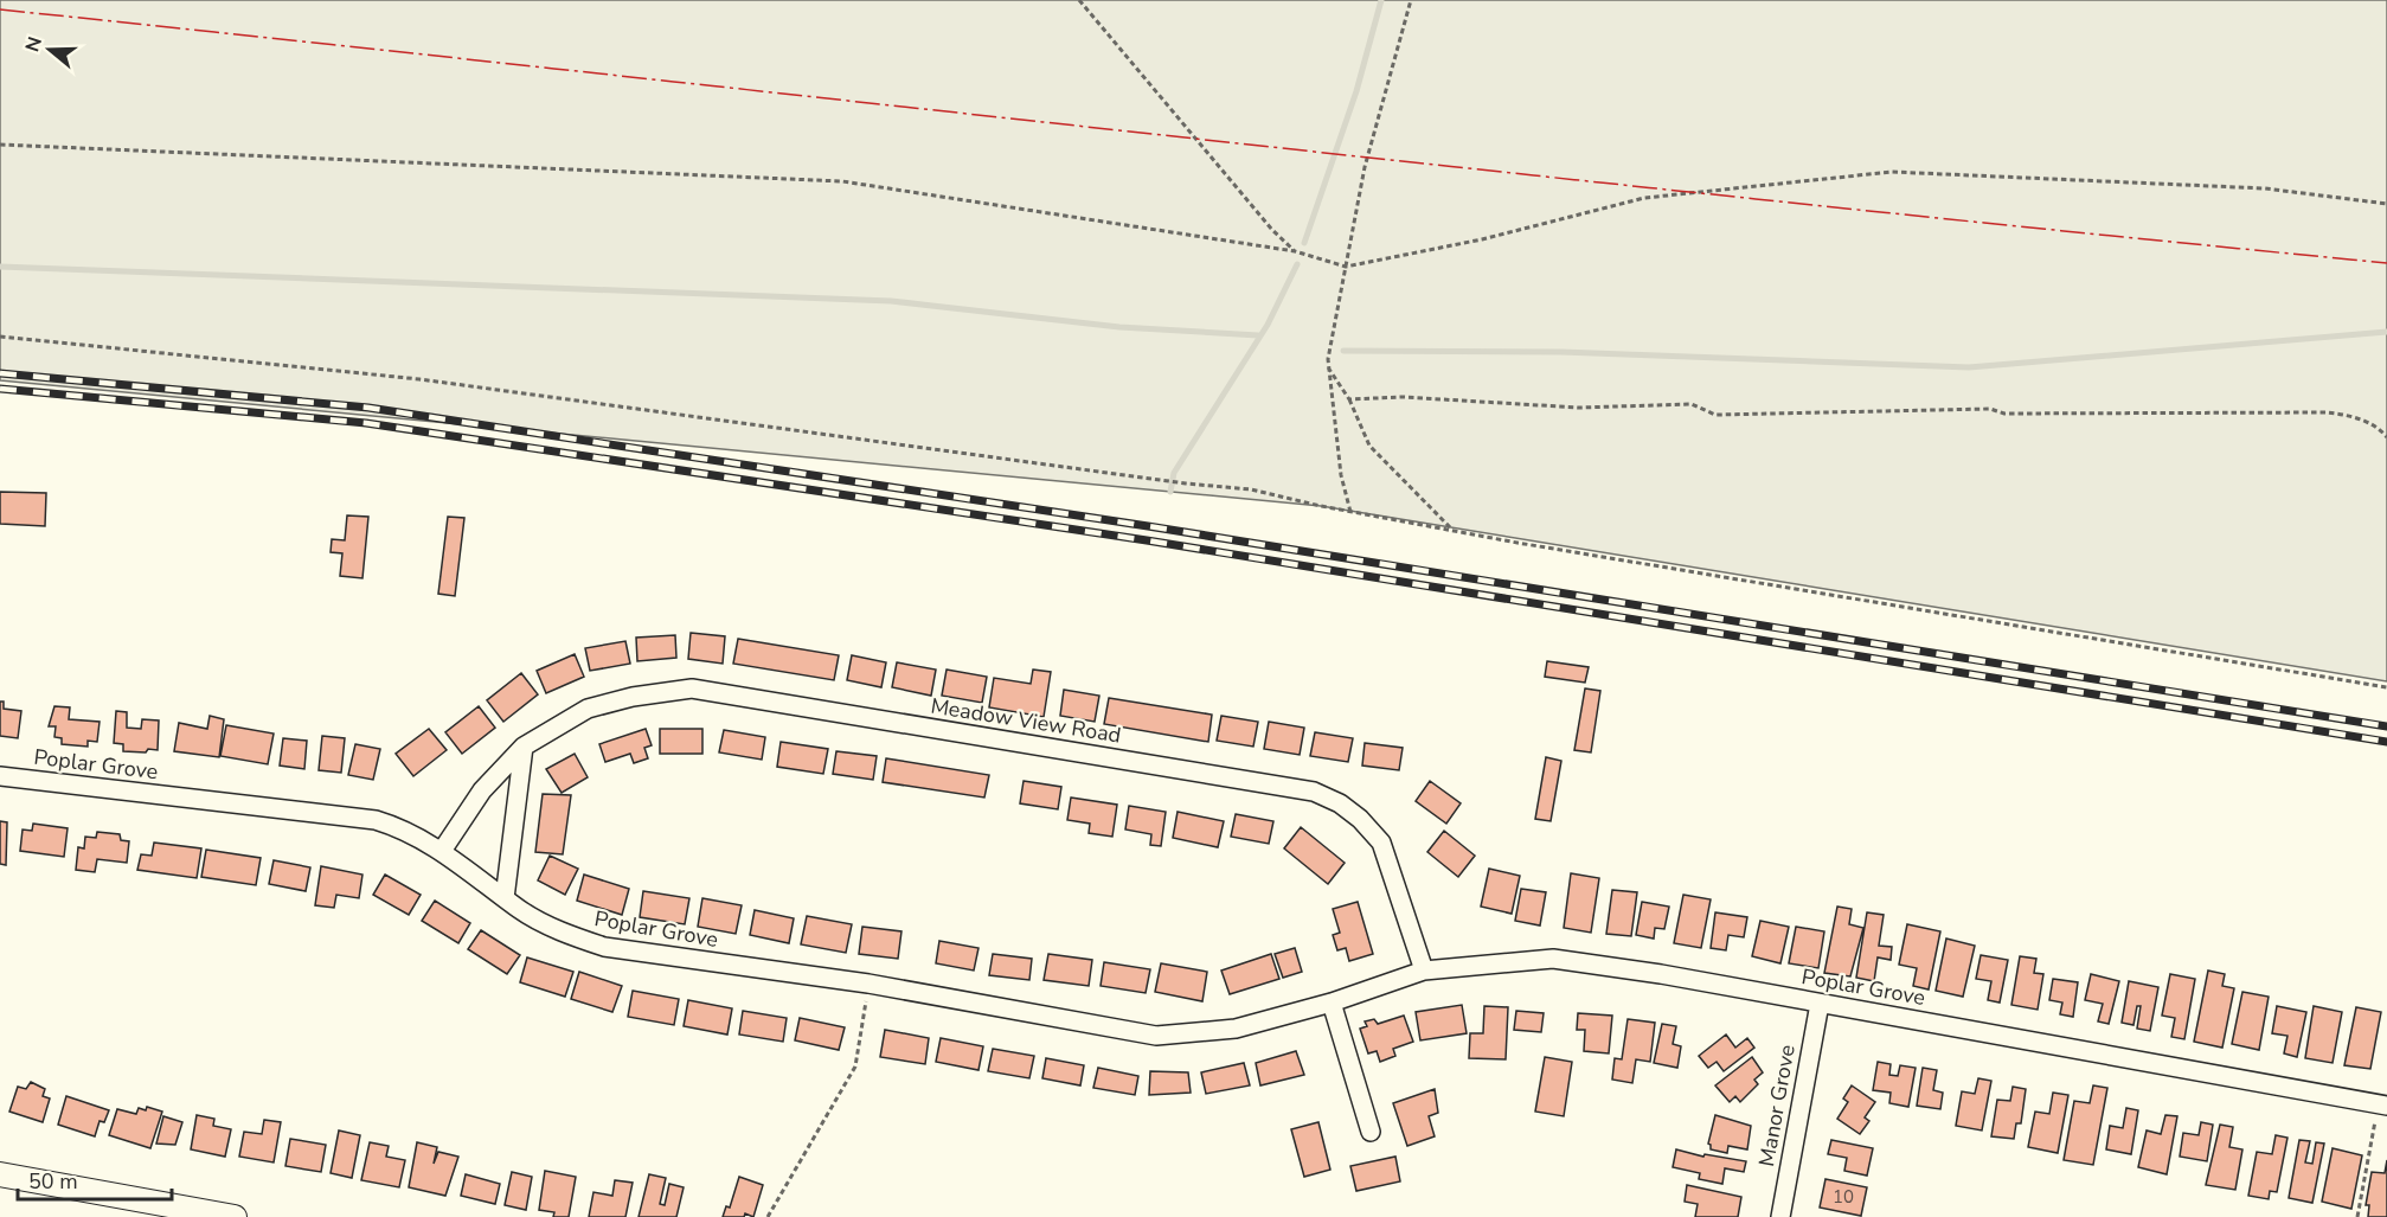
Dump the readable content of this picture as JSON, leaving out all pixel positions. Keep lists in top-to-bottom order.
{
  "streets": {
    "street": ["Meadow View Road", "Poplar Grove", "Manor Grove"]
  },
  "crossings": [
    ["Meadow View Road", "Poplar Grove"],
    ["Poplar Grove", "Manor Grove"]
  ],
  "house_numbers": ["10"],
  "scale_bar": "50 m",
  "north": "left"
}
